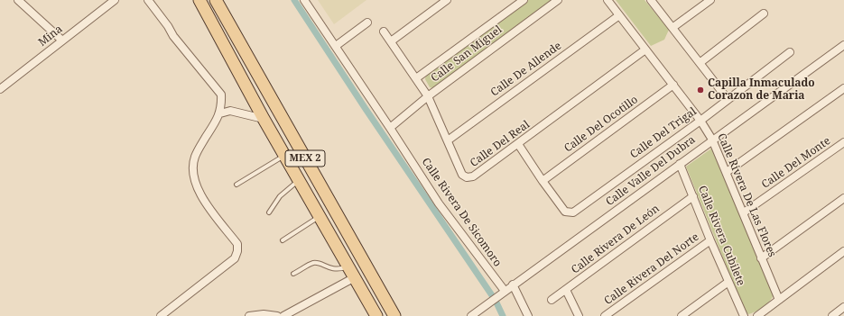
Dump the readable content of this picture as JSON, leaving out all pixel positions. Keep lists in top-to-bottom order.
{
  "streets": {
    "main road": ["MEX 2"],
    "street": [
      "Mina",
      "Calle San Miguel",
      "Calle De Allende",
      "Calle Del Ocotillo",
      "Calle Del Trigal",
      "Calle Del Real",
      "Calle Del Monte",
      "Calle Valle Del Dubra",
      "Calle Rivera De Las Flores",
      "Calle Rivera De Sicomoro",
      "Calle Rivera Cubilete",
      "Calle Rivera De León",
      "Calle Rivera Del Norte"
    ]
  },
  "crossings": [
    ["Calle San Miguel", "Calle Del Real"],
    ["Calle San Miguel", "Calle Rivera De Sicomoro"],
    ["Calle De Allende", "Calle Del Real"],
    ["Calle De Allende", "Calle Rivera De Las Flores"],
    ["Calle Del Ocotillo", "Calle Del Trigal"],
    ["Calle Del Ocotillo", "Calle Rivera De Las Flores"],
    ["Calle Del Trigal", "Calle Rivera De Las Flores"],
    ["Calle Del Real", "Calle Rivera De Las Flores"],
    ["Calle Del Monte", "Calle Rivera De Las Flores"],
    ["Calle Valle Del Dubra", "Calle Rivera De Las Flores"],
    ["Calle Valle Del Dubra", "Calle Rivera De Sicomoro"],
    ["Calle Valle Del Dubra", "Calle Rivera Cubilete"],
    ["Calle Rivera Cubilete", "Calle Rivera De León"],
    ["Calle Rivera Cubilete", "Calle Rivera Del Norte"]
  ],
  "places": ["Capilla Inmaculado Corazon de Maria"]
}
